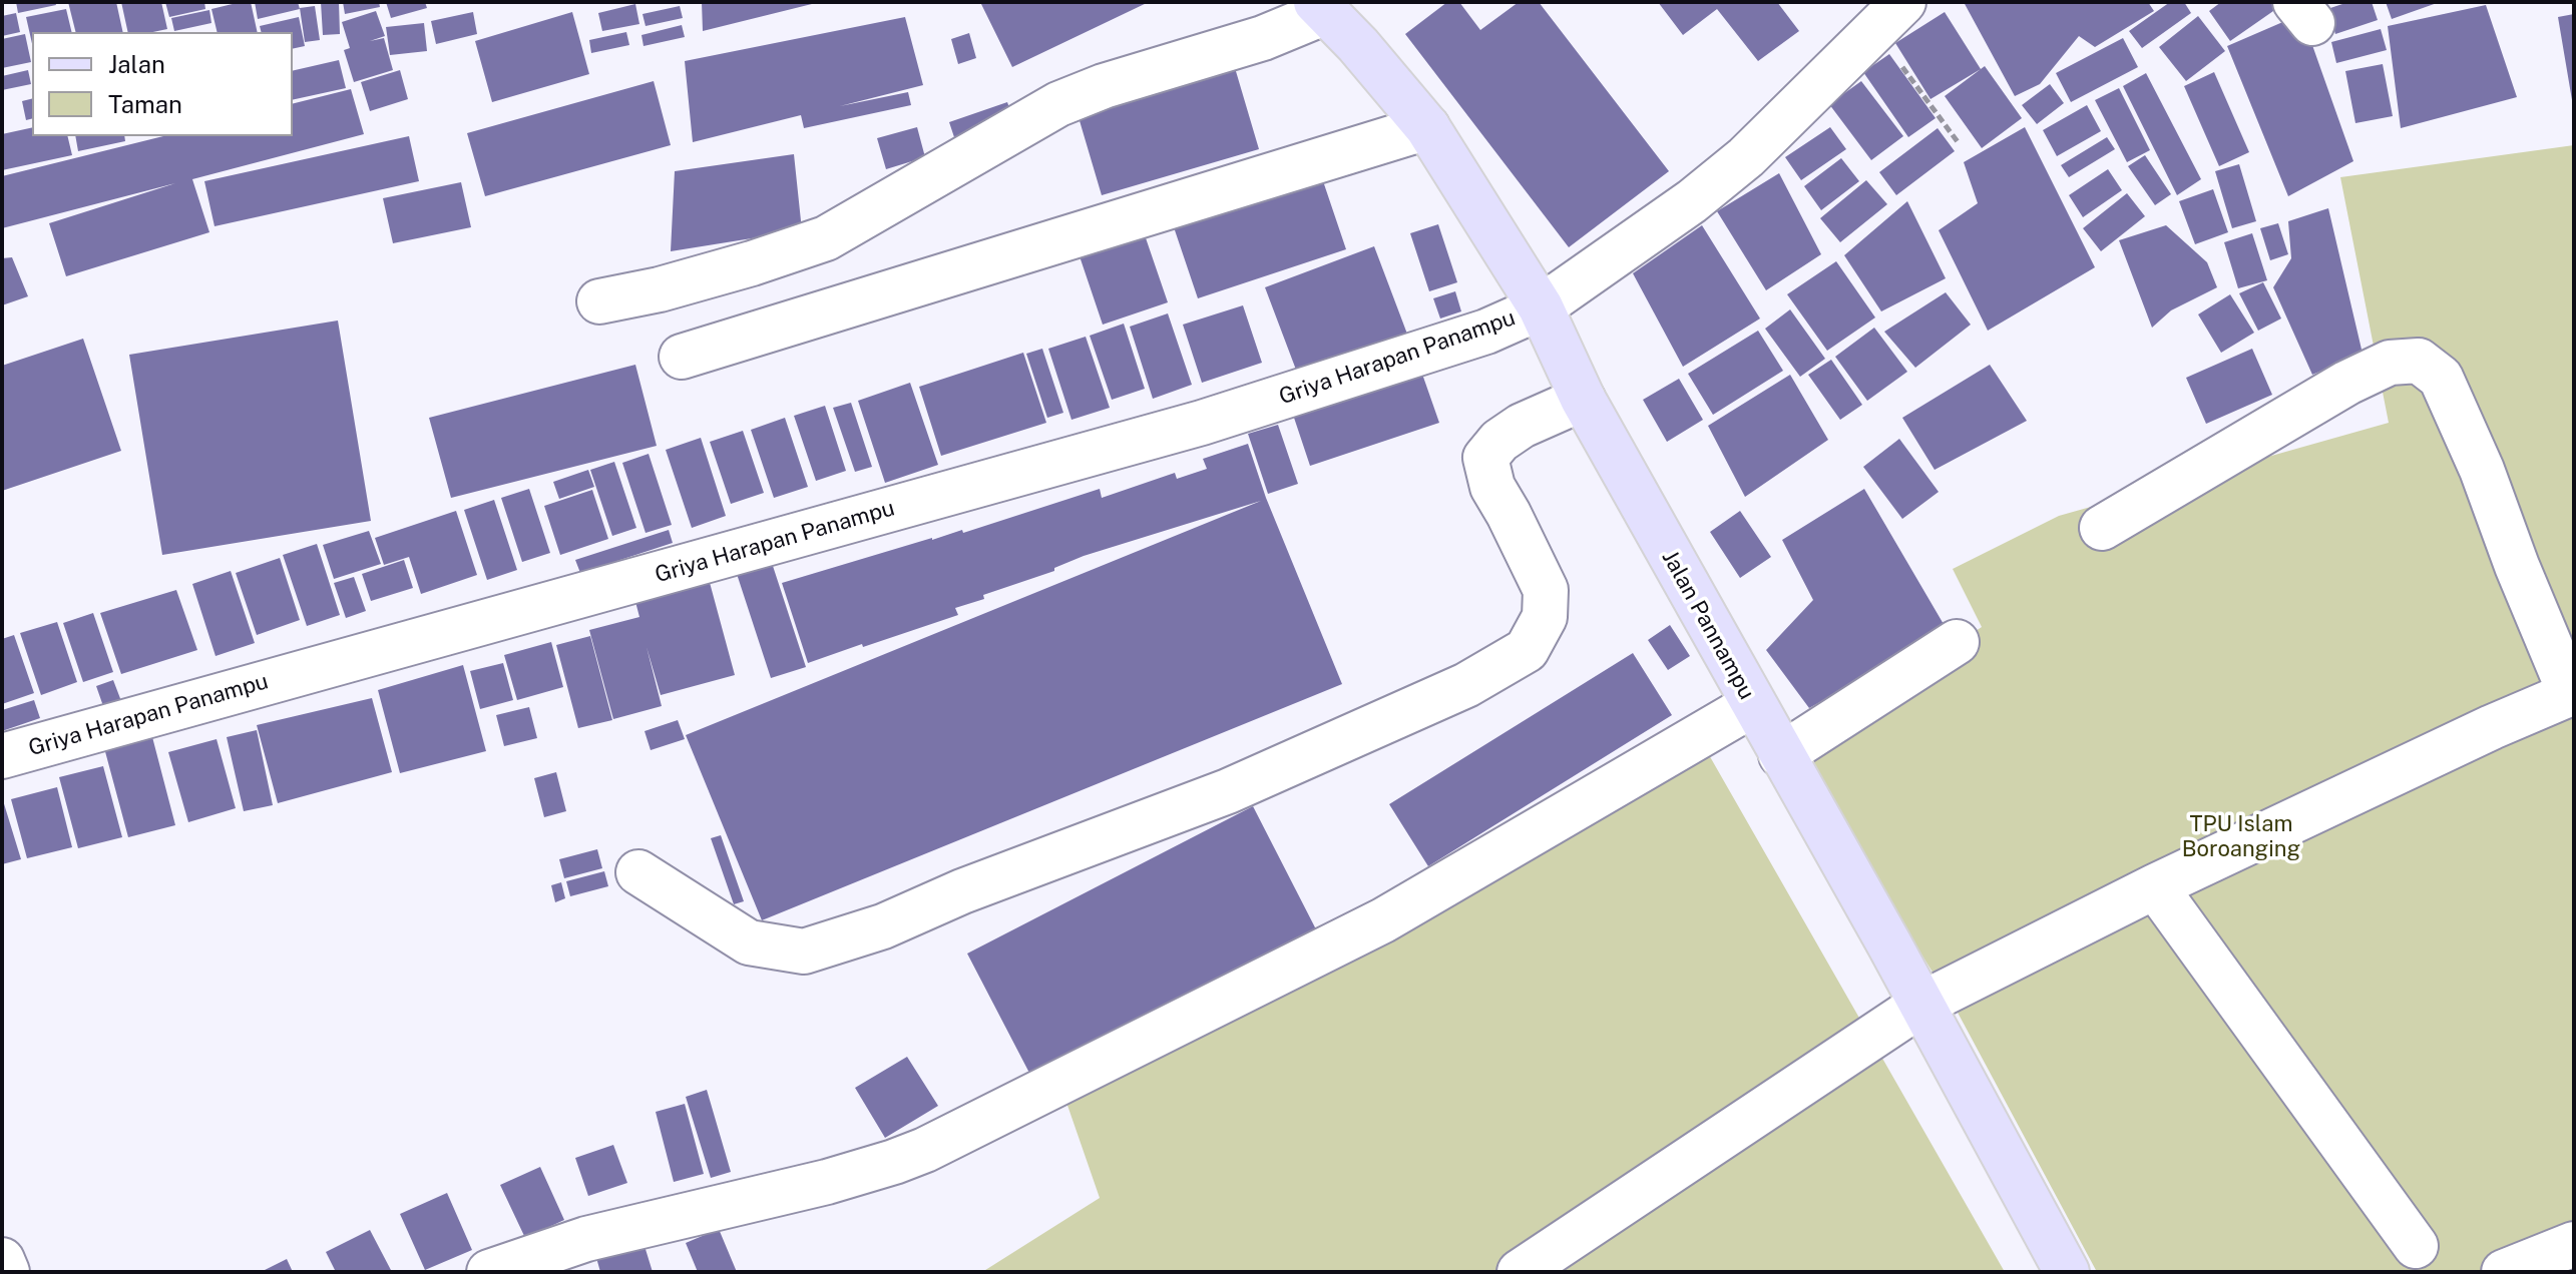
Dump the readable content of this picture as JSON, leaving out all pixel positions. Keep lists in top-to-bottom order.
{
  "streets": {
    "main road": ["Jalan Pannampu"],
    "street": ["Griya Harapan Panampu"]
  },
  "crossings": [
    ["Griya Harapan Panampu", "Jalan Pannampu"]
  ],
  "parks": ["TPU Islam Boroanging"],
  "legend": ["Jalan", "Taman"]
}
